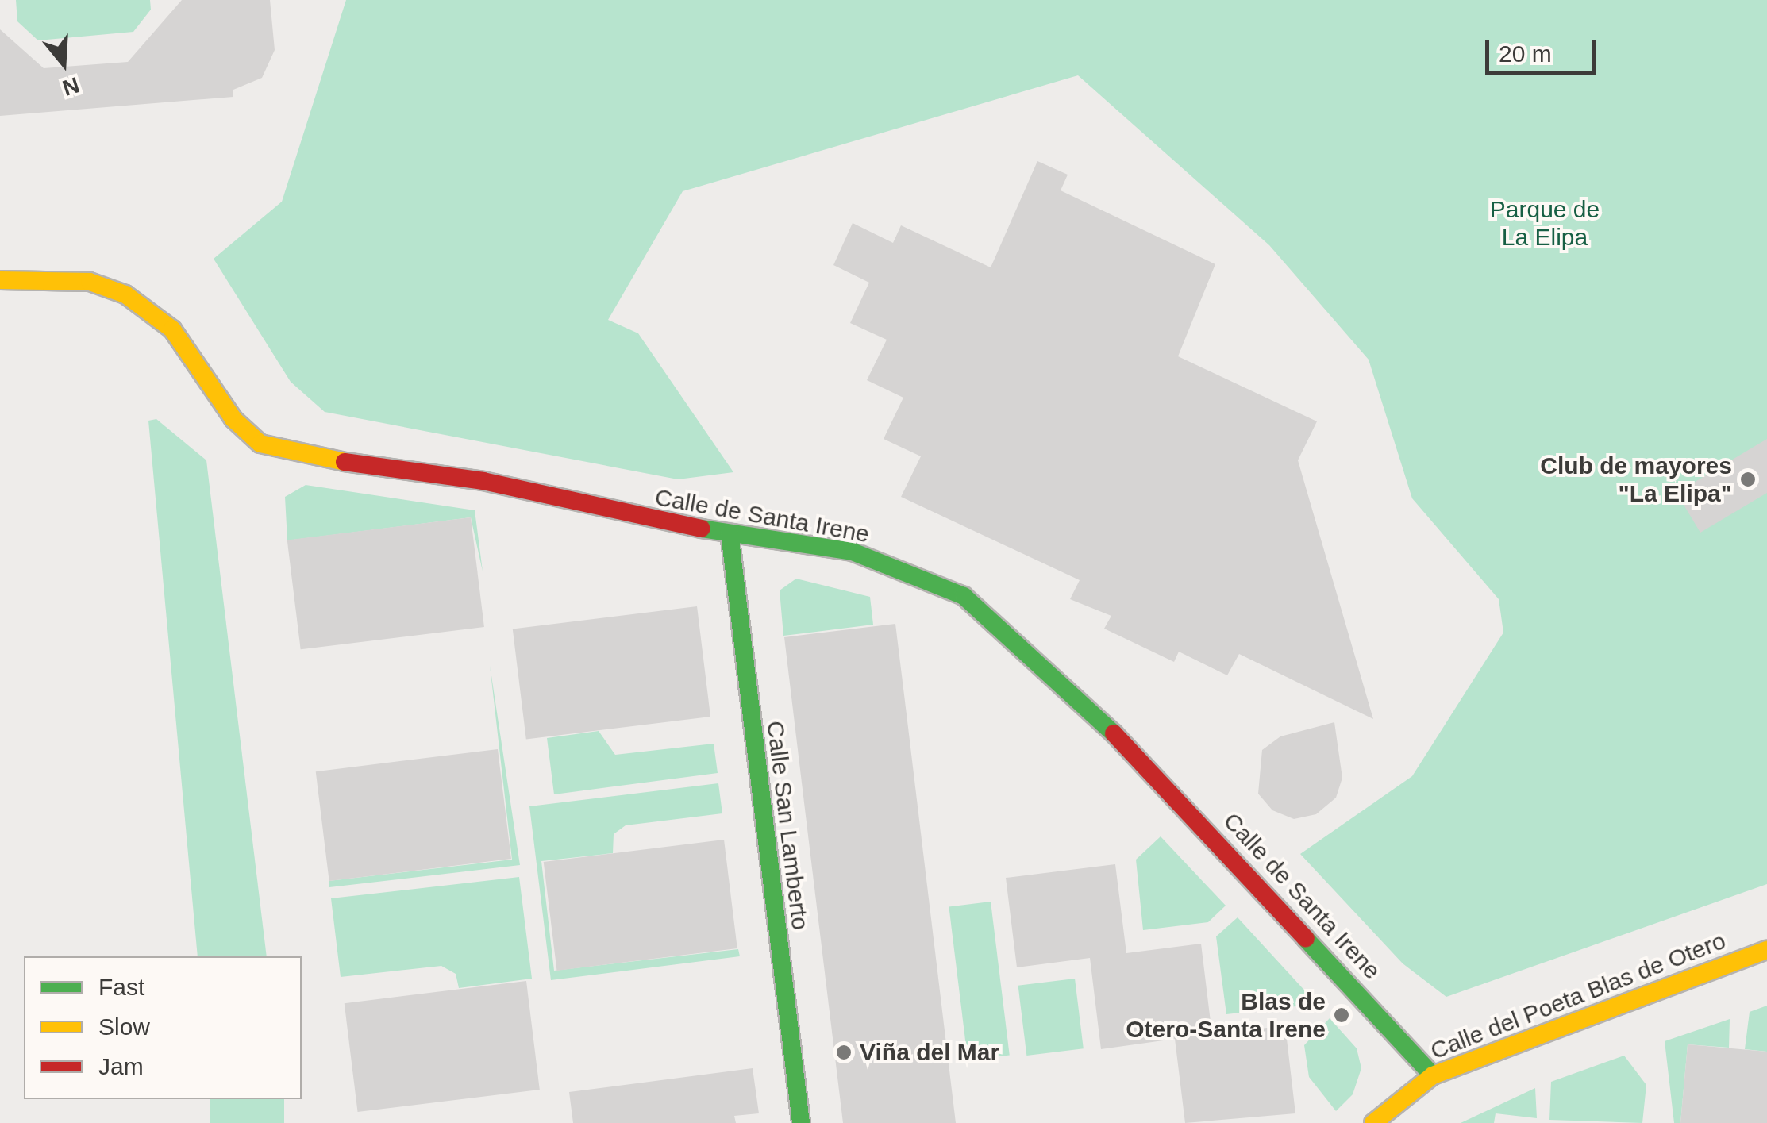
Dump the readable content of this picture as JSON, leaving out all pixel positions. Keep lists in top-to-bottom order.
{
  "streets": {
    "street": ["Calle de Santa Irene", "Calle San Lamberto", "Calle del Poeta Blas de Otero"]
  },
  "crossings": [
    ["Calle de Santa Irene", "Calle San Lamberto"],
    ["Calle de Santa Irene", "Calle del Poeta Blas de Otero"]
  ],
  "parks": ["Parque de La Elipa"],
  "places": ["Club de mayores \"La Elipa\"", "Blas de Otero-Santa Irene", "Viña del Mar"],
  "legend": ["Fast", "Slow", "Jam"],
  "scale_bar": "20 m",
  "north": "bottom"
}
